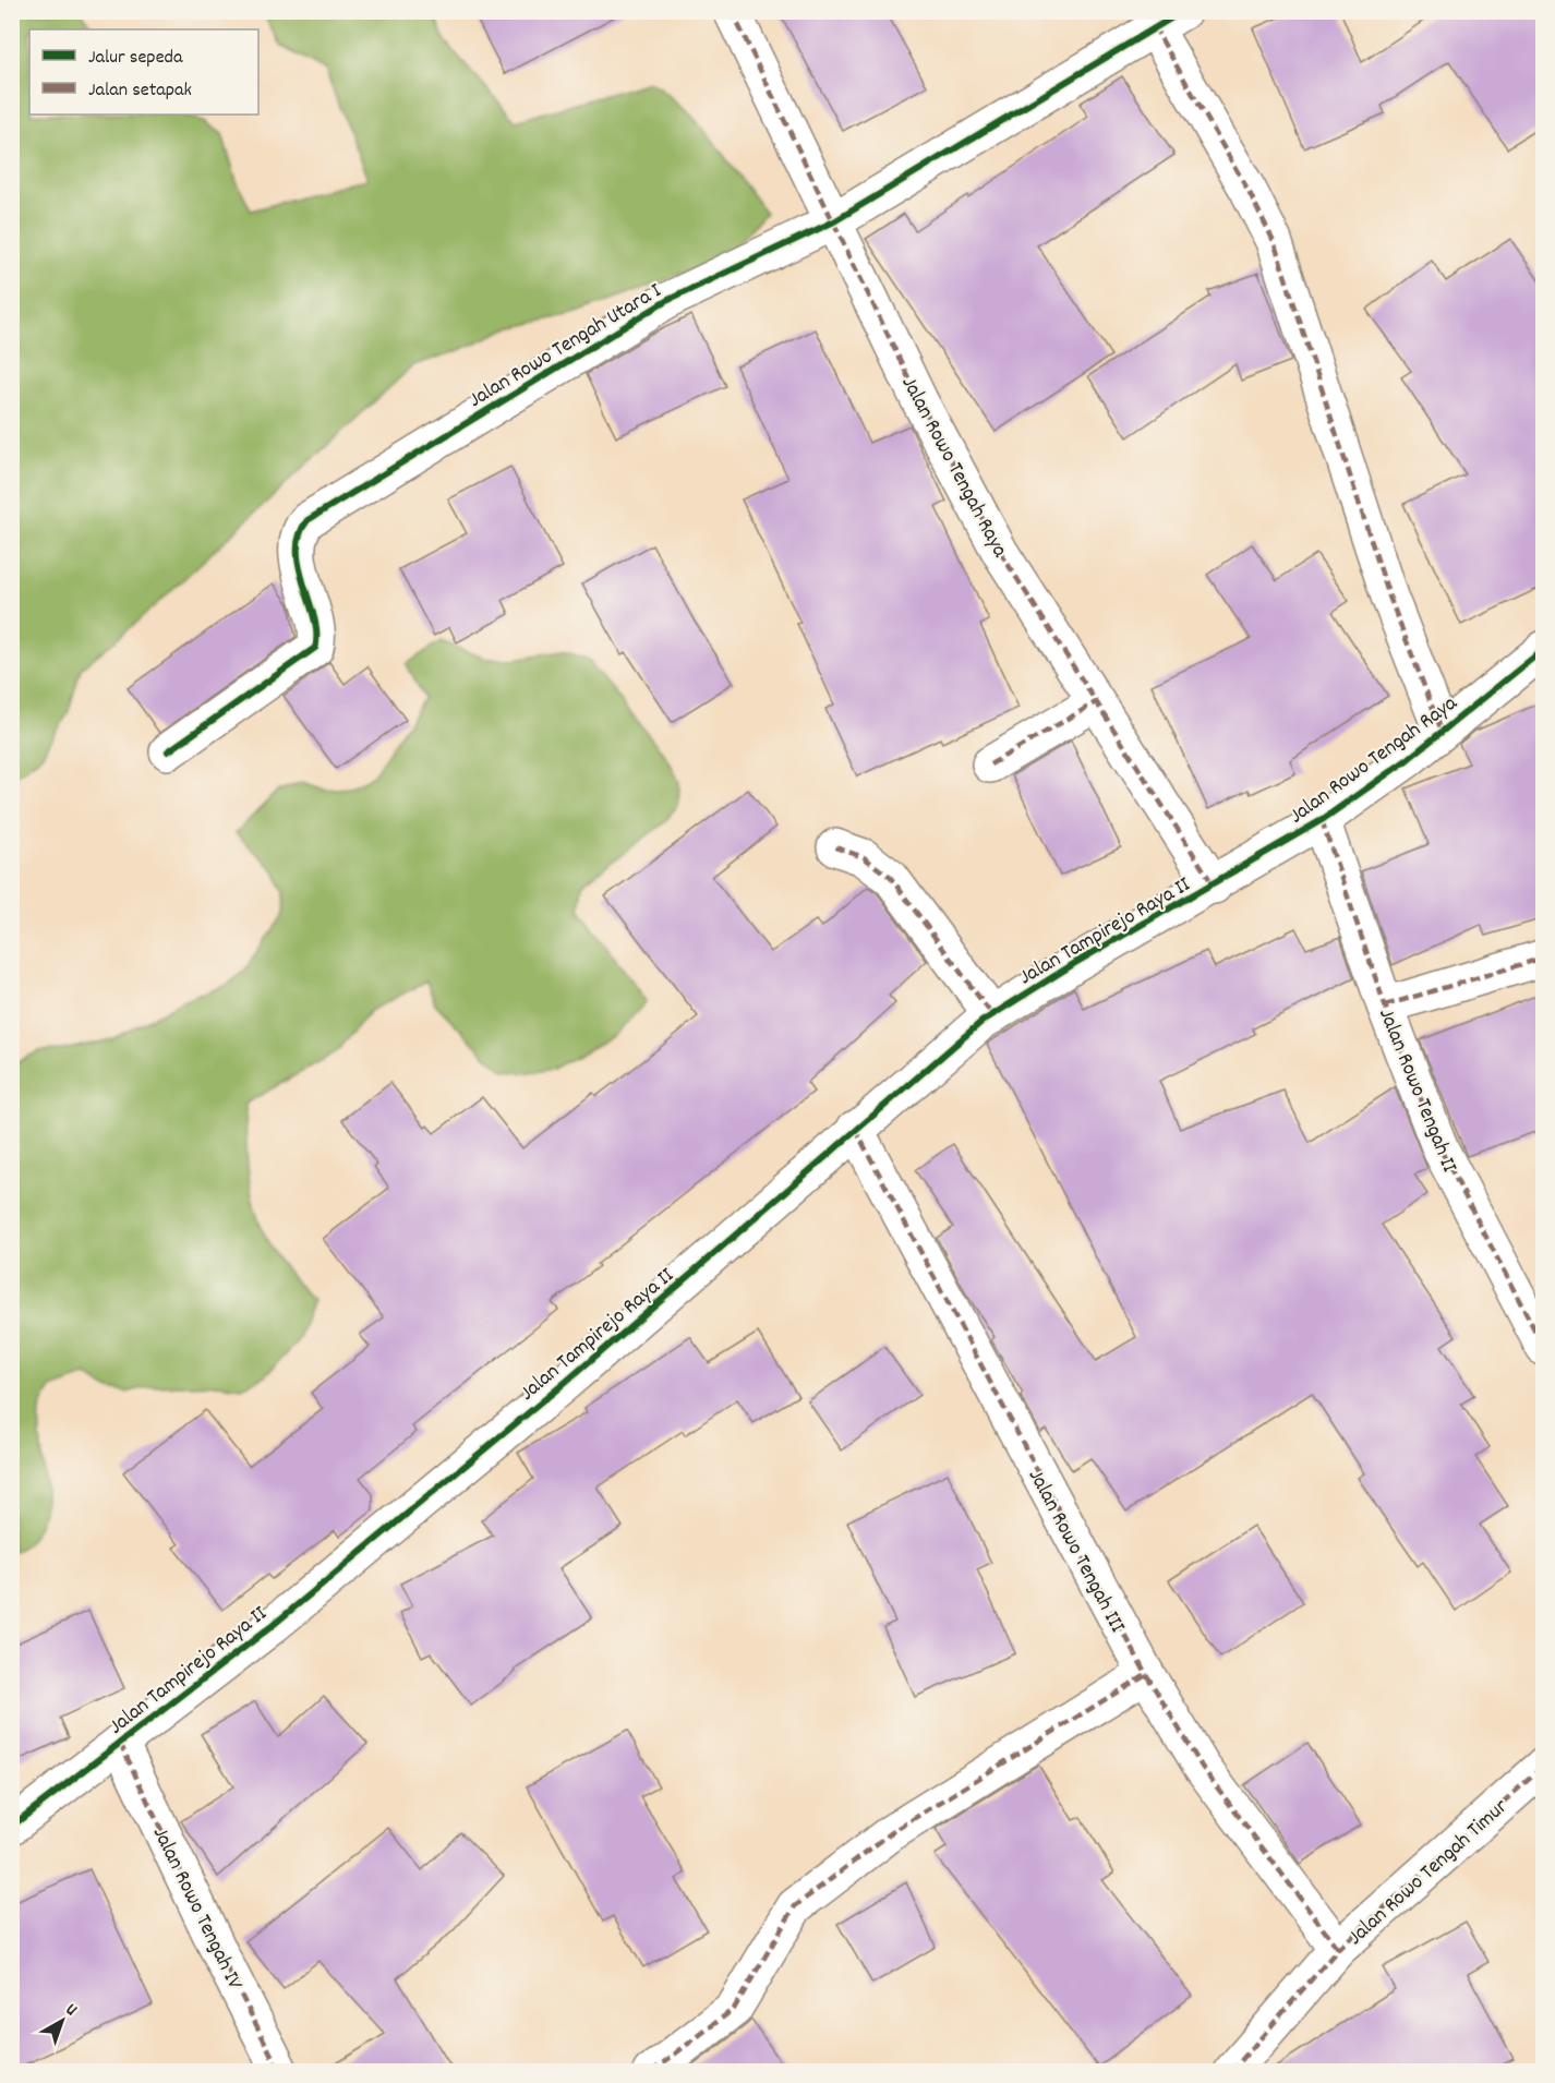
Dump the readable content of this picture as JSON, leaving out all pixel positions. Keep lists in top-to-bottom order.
{
  "streets": {
    "street": [
      "Jalan Rowo Tengah Utara I",
      "Jalan Rowo Tengah Raya",
      "Jalan Tampirejo Raya II",
      "Jalan Rowo Tengah II",
      "Jalan Rowo Tengah III",
      "Jalan Rowo Tengah Timur",
      "Jalan Rowo Tengah IV"
    ]
  },
  "crossings": [
    ["Jalan Rowo Tengah Utara I", "Jalan Rowo Tengah Raya"],
    ["Jalan Rowo Tengah Raya", "Jalan Tampirejo Raya II"],
    ["Jalan Rowo Tengah Raya", "Jalan Rowo Tengah II"],
    ["Jalan Tampirejo Raya II", "Jalan Rowo Tengah III"],
    ["Jalan Tampirejo Raya II", "Jalan Rowo Tengah IV"],
    ["Jalan Rowo Tengah III", "Jalan Rowo Tengah Timur"]
  ],
  "legend": ["Jalur sepeda", "Jalan setapak"],
  "north": "top right"
}
